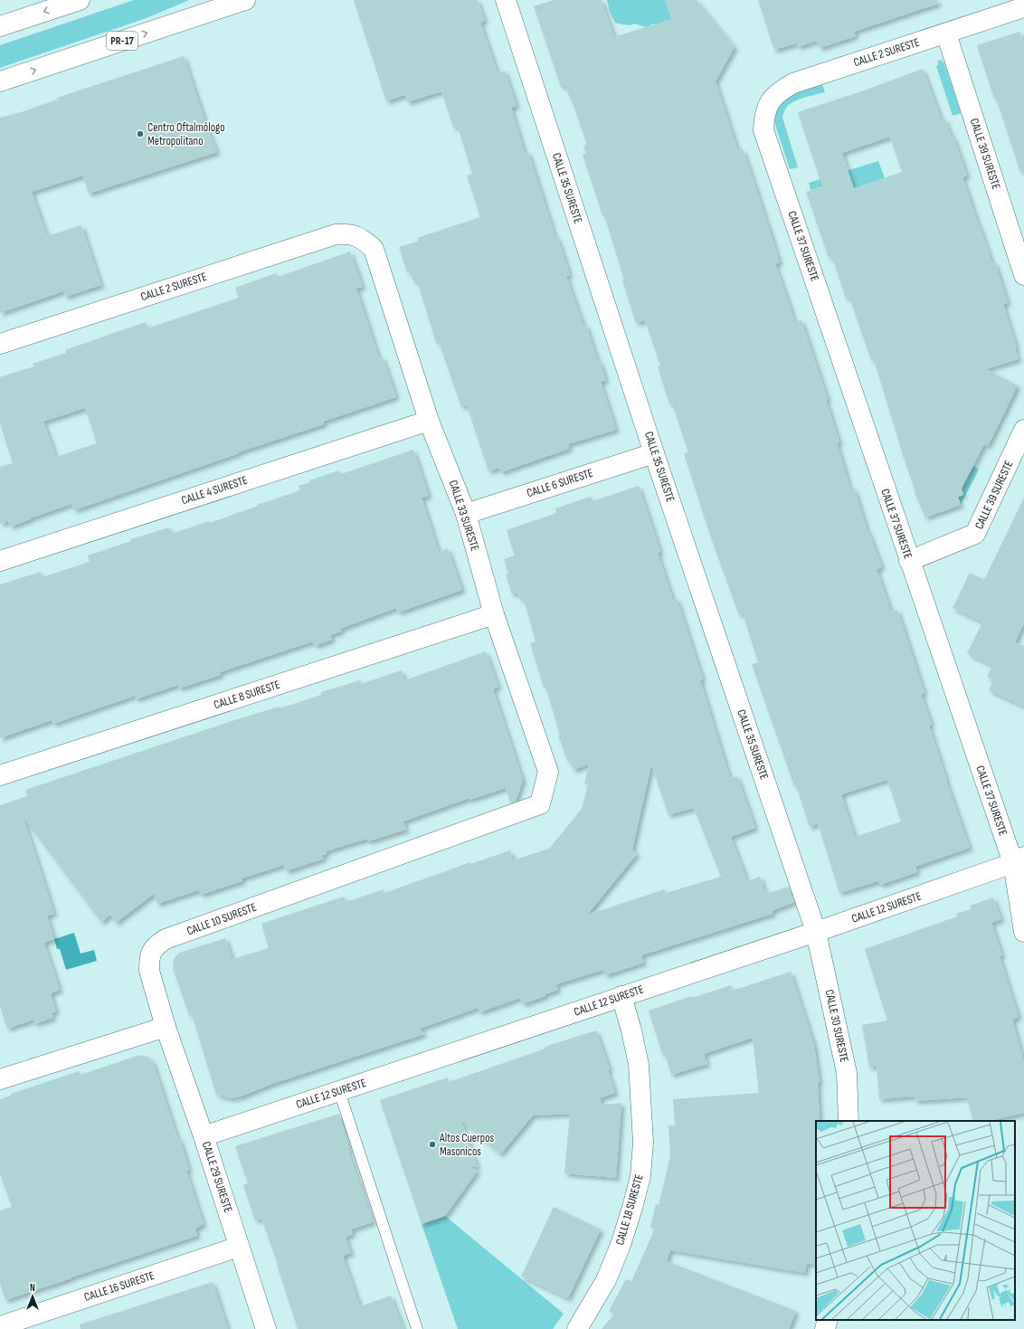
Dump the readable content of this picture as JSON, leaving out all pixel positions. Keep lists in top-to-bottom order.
{
  "streets": {
    "street": [
      "PR-17",
      "CALLE 2 SURESTE",
      "CALLE 39 SURESTE",
      "CALLE 35 SURESTE",
      "CALLE 37 SURESTE",
      "CALLE 6 SURESTE",
      "CALLE 4 SURESTE",
      "CALLE 33 SURESTE",
      "CALLE 8 SURESTE",
      "CALLE 12 SURESTE",
      "CALLE 10 SURESTE",
      "CALLE 30 SURESTE",
      "CALLE 29 SURESTE",
      "CALLE 18 SURESTE",
      "CALLE 16 SURESTE"
    ]
  },
  "crossings": [
    ["CALLE 2 SURESTE", "CALLE 39 SURESTE"],
    ["CALLE 2 SURESTE", "CALLE 37 SURESTE"],
    ["CALLE 2 SURESTE", "CALLE 33 SURESTE"],
    ["CALLE 39 SURESTE", "CALLE 37 SURESTE"],
    ["CALLE 35 SURESTE", "CALLE 6 SURESTE"],
    ["CALLE 35 SURESTE", "CALLE 12 SURESTE"],
    ["CALLE 35 SURESTE", "CALLE 30 SURESTE"],
    ["CALLE 37 SURESTE", "CALLE 12 SURESTE"],
    ["CALLE 6 SURESTE", "CALLE 33 SURESTE"],
    ["CALLE 4 SURESTE", "CALLE 33 SURESTE"],
    ["CALLE 33 SURESTE", "CALLE 8 SURESTE"],
    ["CALLE 33 SURESTE", "CALLE 10 SURESTE"],
    ["CALLE 12 SURESTE", "CALLE 30 SURESTE"],
    ["CALLE 12 SURESTE", "CALLE 29 SURESTE"],
    ["CALLE 12 SURESTE", "CALLE 18 SURESTE"],
    ["CALLE 10 SURESTE", "CALLE 29 SURESTE"],
    ["CALLE 29 SURESTE", "CALLE 16 SURESTE"]
  ],
  "places": ["Centro Oftalmólogo Metropolitano", "Altos Cuerpos Masonicos"],
  "north": "top"
}
